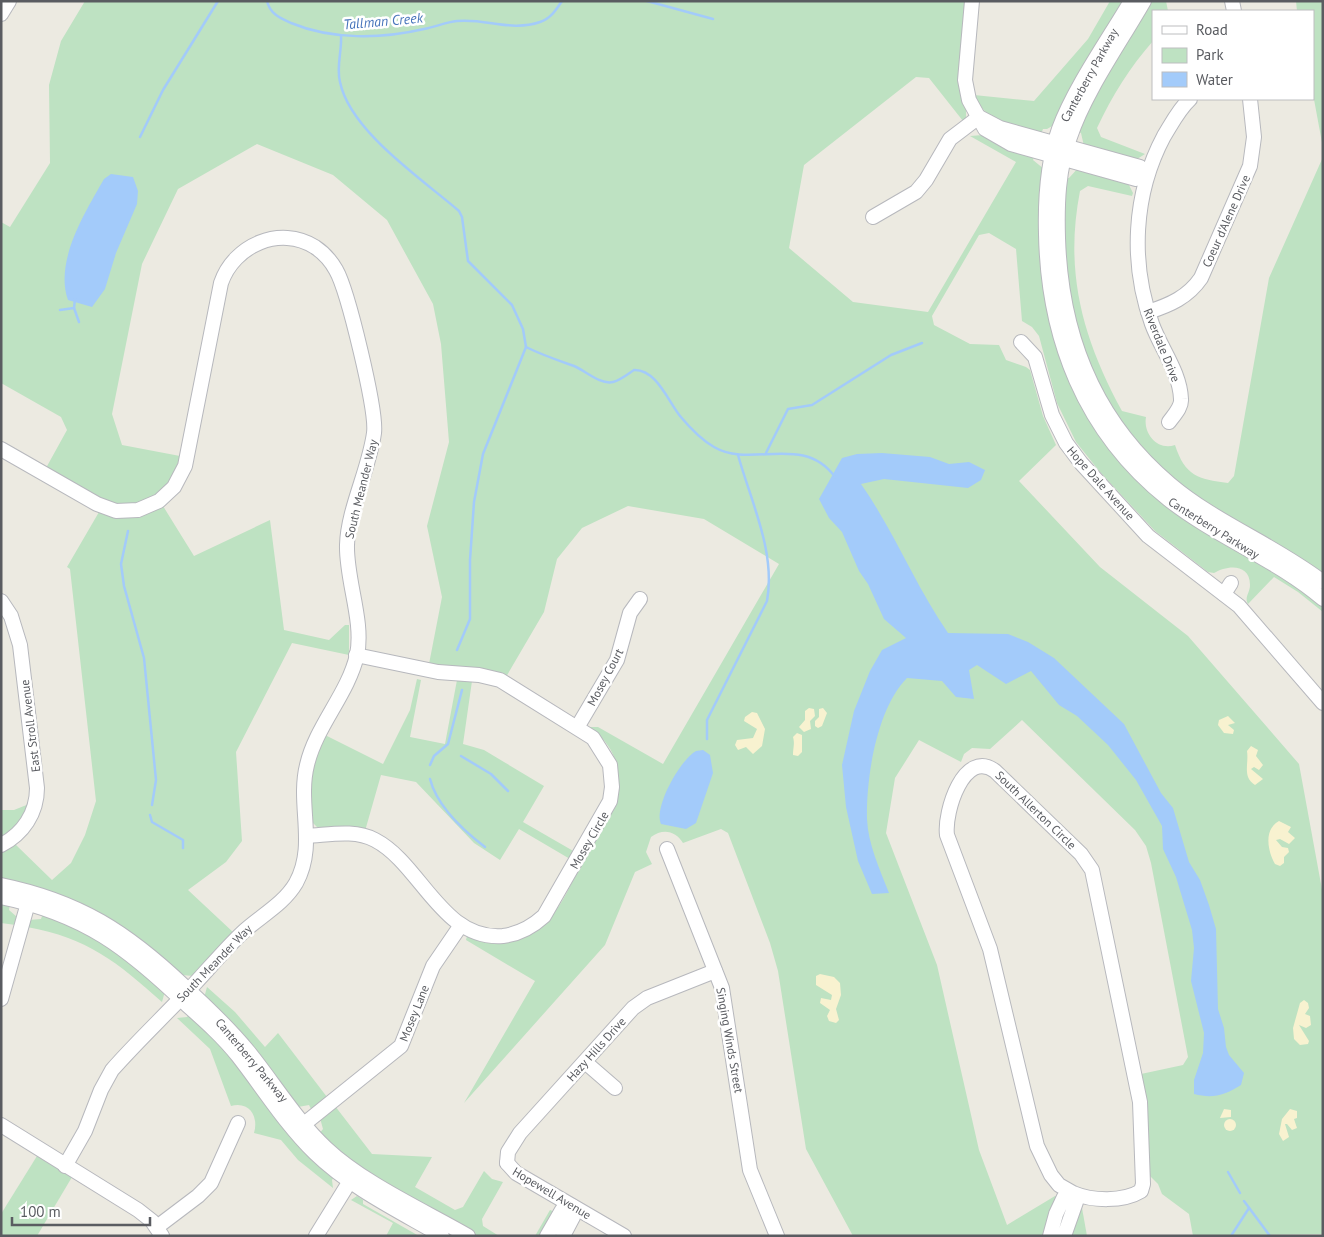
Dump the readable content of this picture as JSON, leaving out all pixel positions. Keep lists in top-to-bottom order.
{
  "streets": {
    "street": [
      "Canterberry Parkway",
      "Coeur d'Alene Drive",
      "Riverdale Drive",
      "Hope Dale Avenue",
      "South Meander Way",
      "Mosey Court",
      "East Stroll Avenue",
      "South Allerton Circle",
      "Mosey Circle",
      "Mosey Lane",
      "Singing Winds Street",
      "Hazy Hills Drive",
      "Hopewell Avenue"
    ]
  },
  "crossings": [
    ["Canterberry Parkway", "South Meander Way"],
    ["Canterberry Parkway", "Mosey Lane"],
    ["Coeur d'Alene Drive", "Riverdale Drive"],
    ["South Meander Way", "Mosey Circle"],
    ["Mosey Court", "Mosey Circle"],
    ["Mosey Circle", "Mosey Lane"],
    ["Singing Winds Street", "Hazy Hills Drive"],
    ["Hazy Hills Drive", "Hopewell Avenue"]
  ],
  "water": ["Tallman Creek"],
  "legend": ["Road", "Park", "Water"],
  "scale_bar": "100 m"
}
